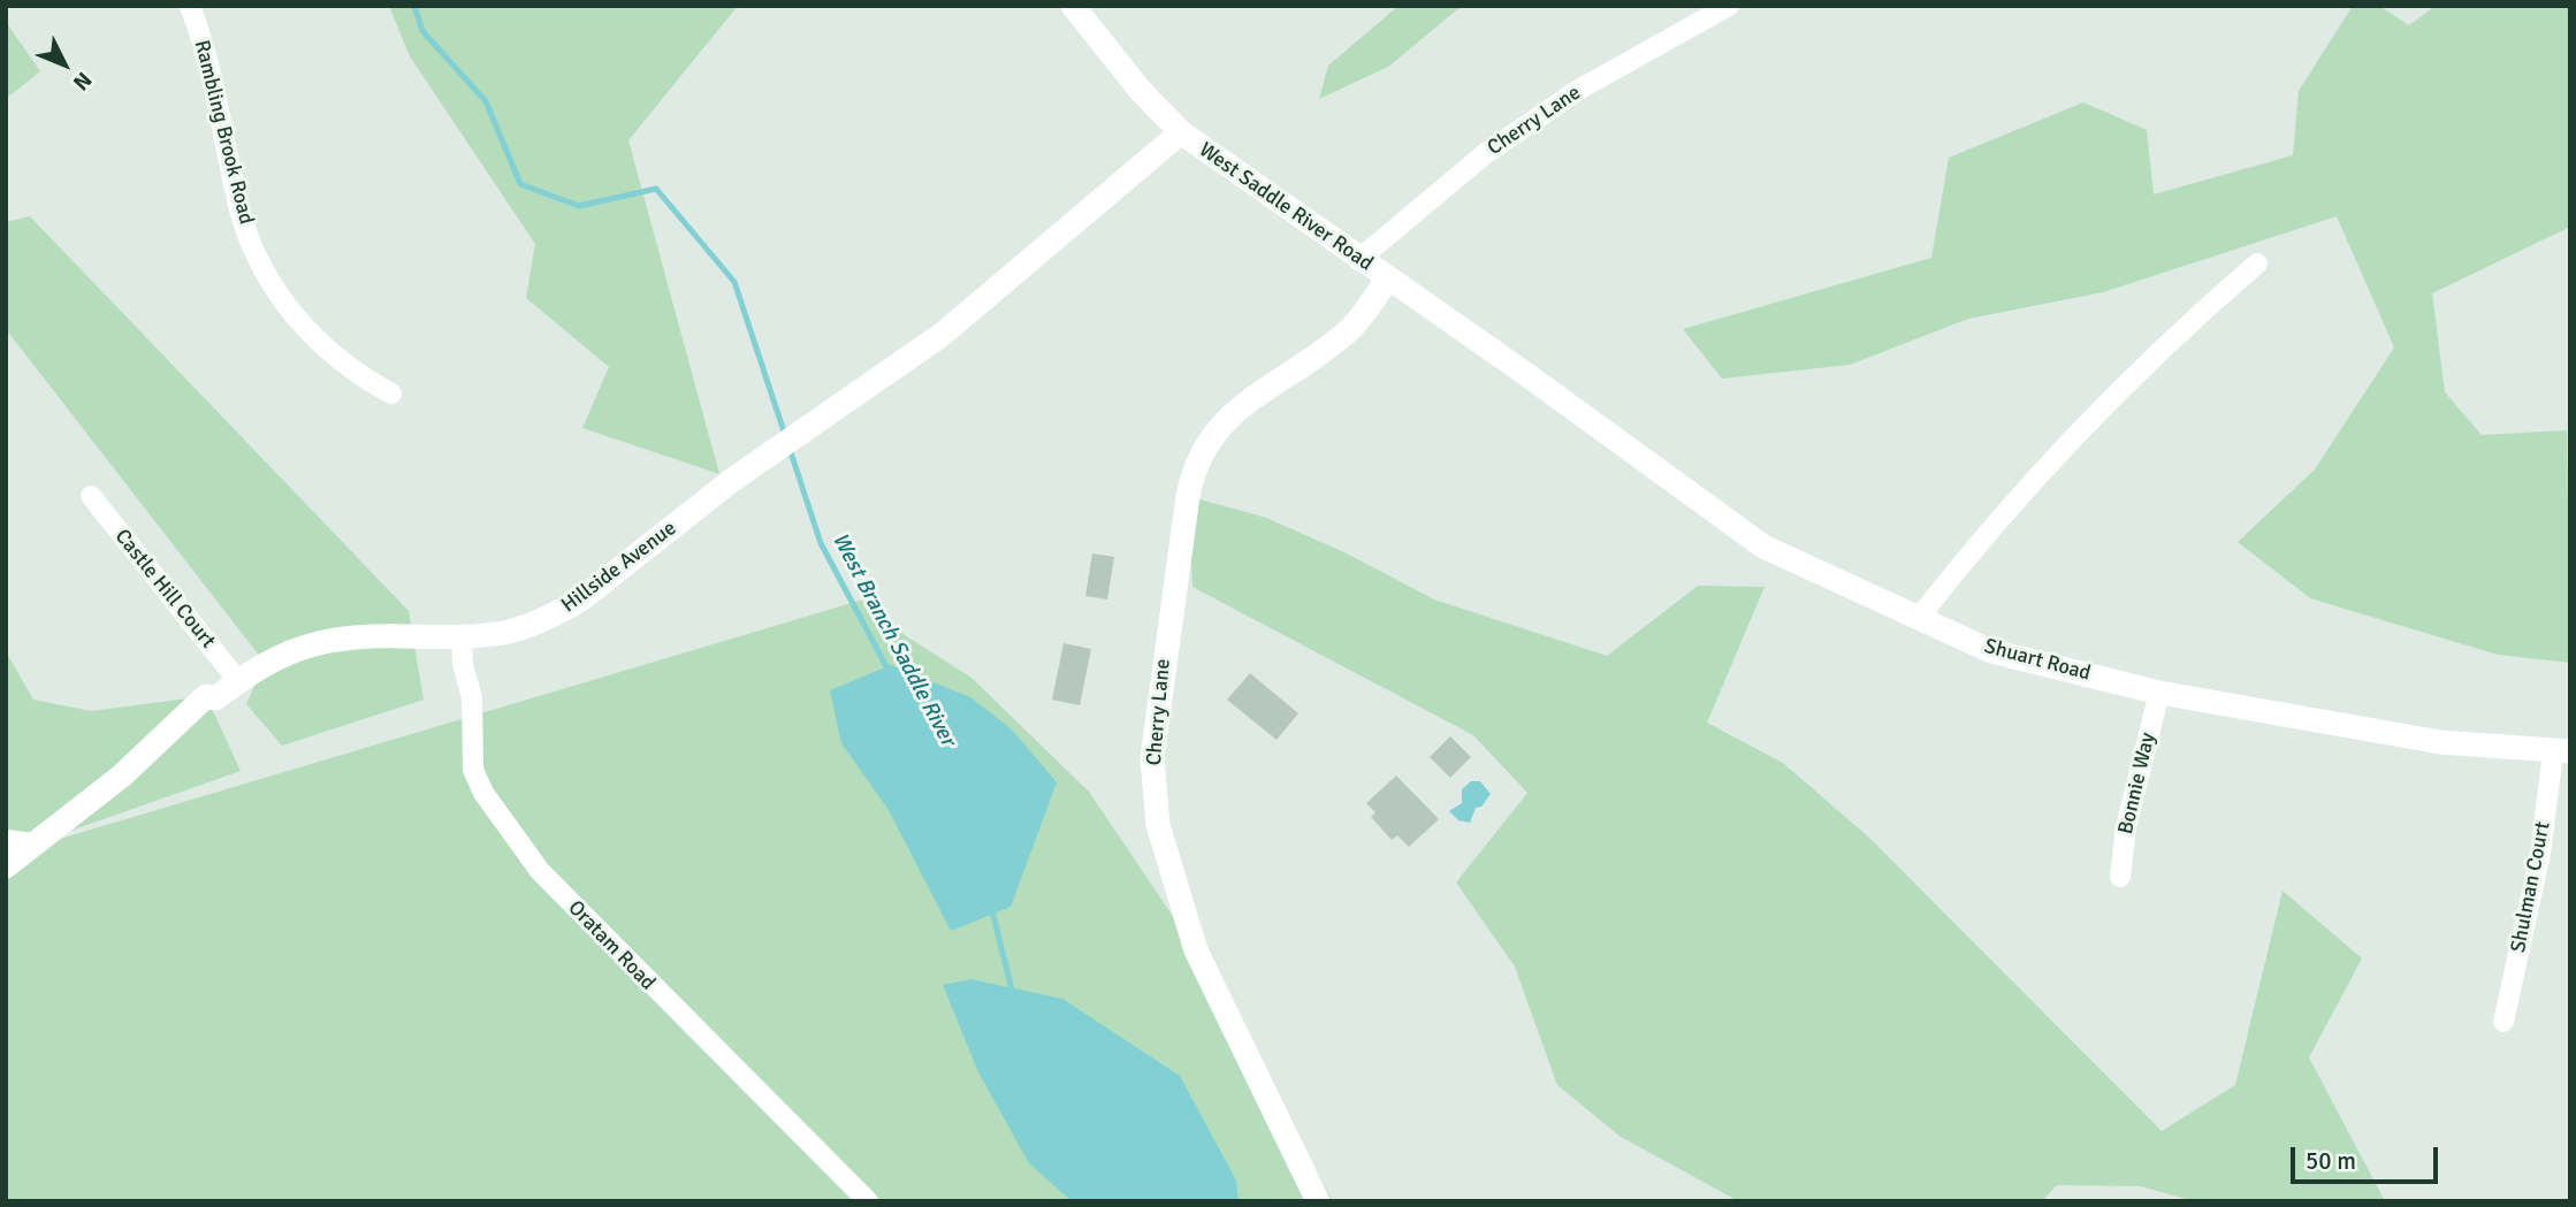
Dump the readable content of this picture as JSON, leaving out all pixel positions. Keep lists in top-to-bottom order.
{
  "streets": {
    "street": [
      "Cherry Lane",
      "Rambling Brook Road",
      "West Saddle River Road",
      "Hillside Avenue",
      "Castle Hill Court",
      "Shuart Road",
      "Bonnie Way",
      "Shulman Court",
      "Oratam Road"
    ]
  },
  "crossings": [
    ["Cherry Lane", "West Saddle River Road"],
    ["West Saddle River Road", "Hillside Avenue"],
    ["West Saddle River Road", "Shuart Road"],
    ["Hillside Avenue", "Castle Hill Court"],
    ["Hillside Avenue", "Oratam Road"],
    ["Shuart Road", "Bonnie Way"],
    ["Shuart Road", "Shulman Court"]
  ],
  "water": ["West Branch Saddle River"],
  "scale_bar": "50 m",
  "north": "bottom right"
}
